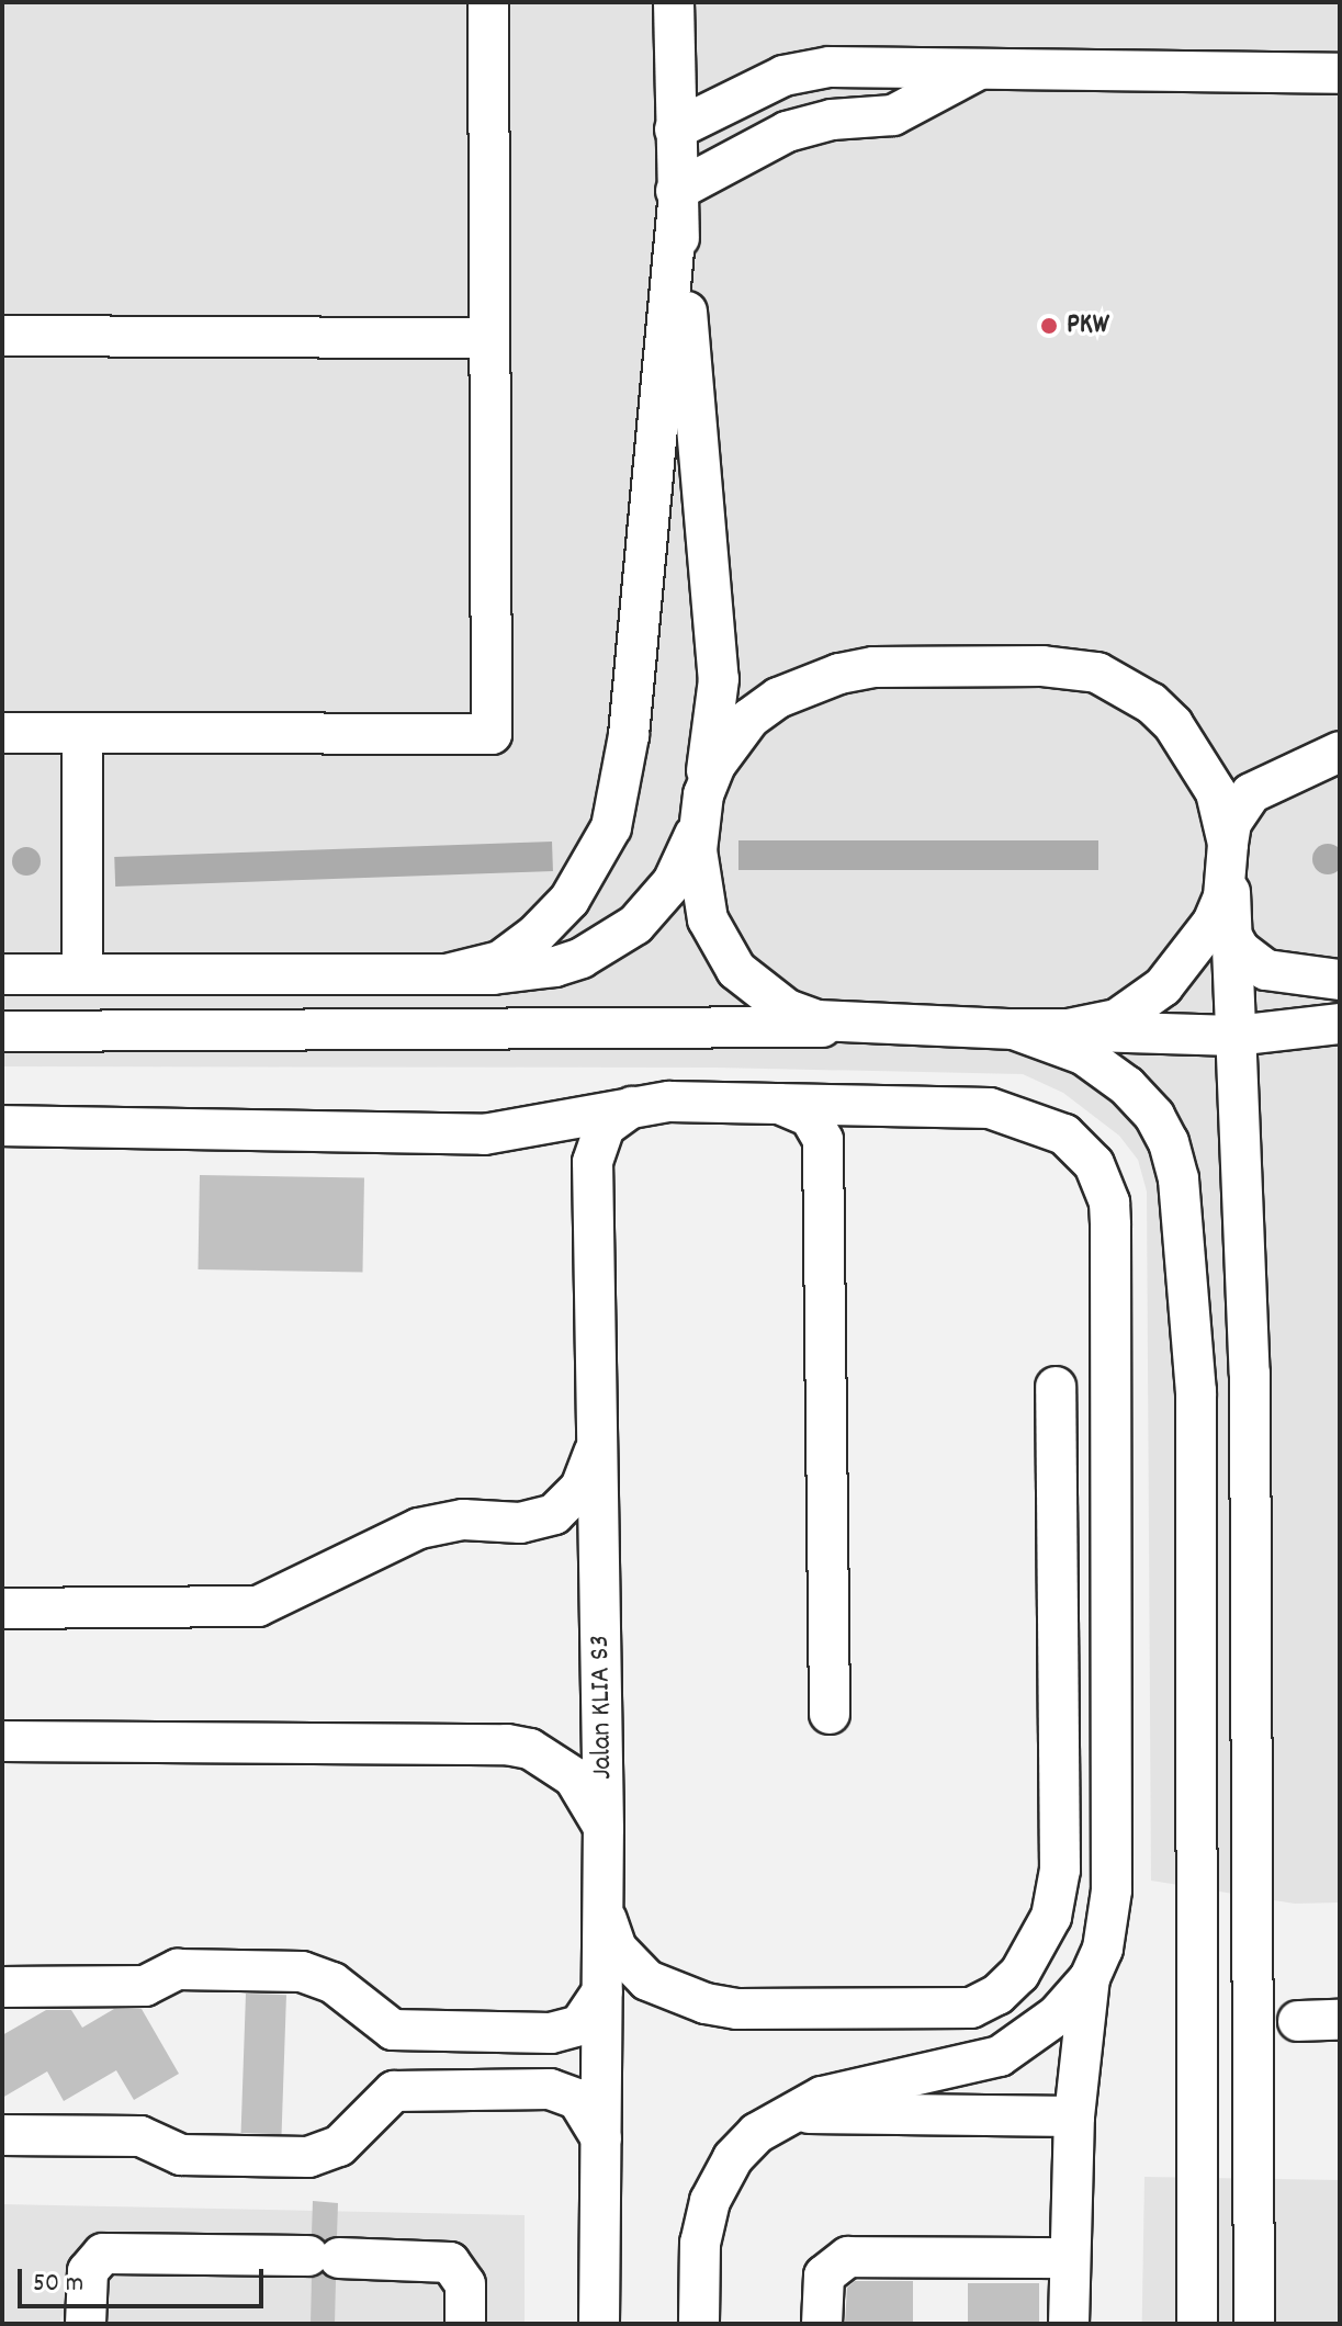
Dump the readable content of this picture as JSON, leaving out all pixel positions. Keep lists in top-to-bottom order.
{
  "streets": {
    "street": ["Jalan KLIA S3"]
  },
  "places": ["PKW"],
  "scale_bar": "50 m"
}
